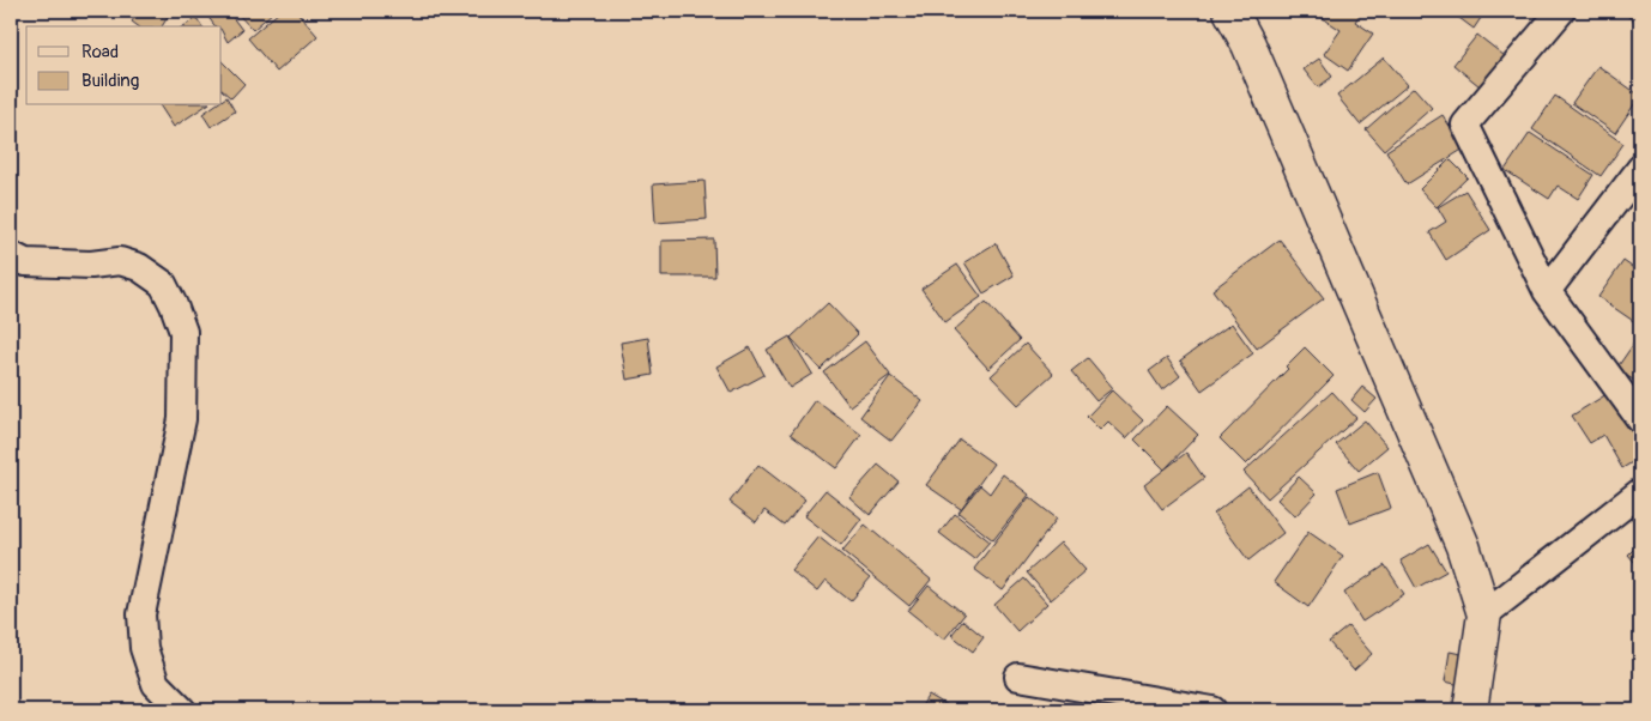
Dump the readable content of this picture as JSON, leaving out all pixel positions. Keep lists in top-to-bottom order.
{
  "legend": ["Road", "Building"]
}
